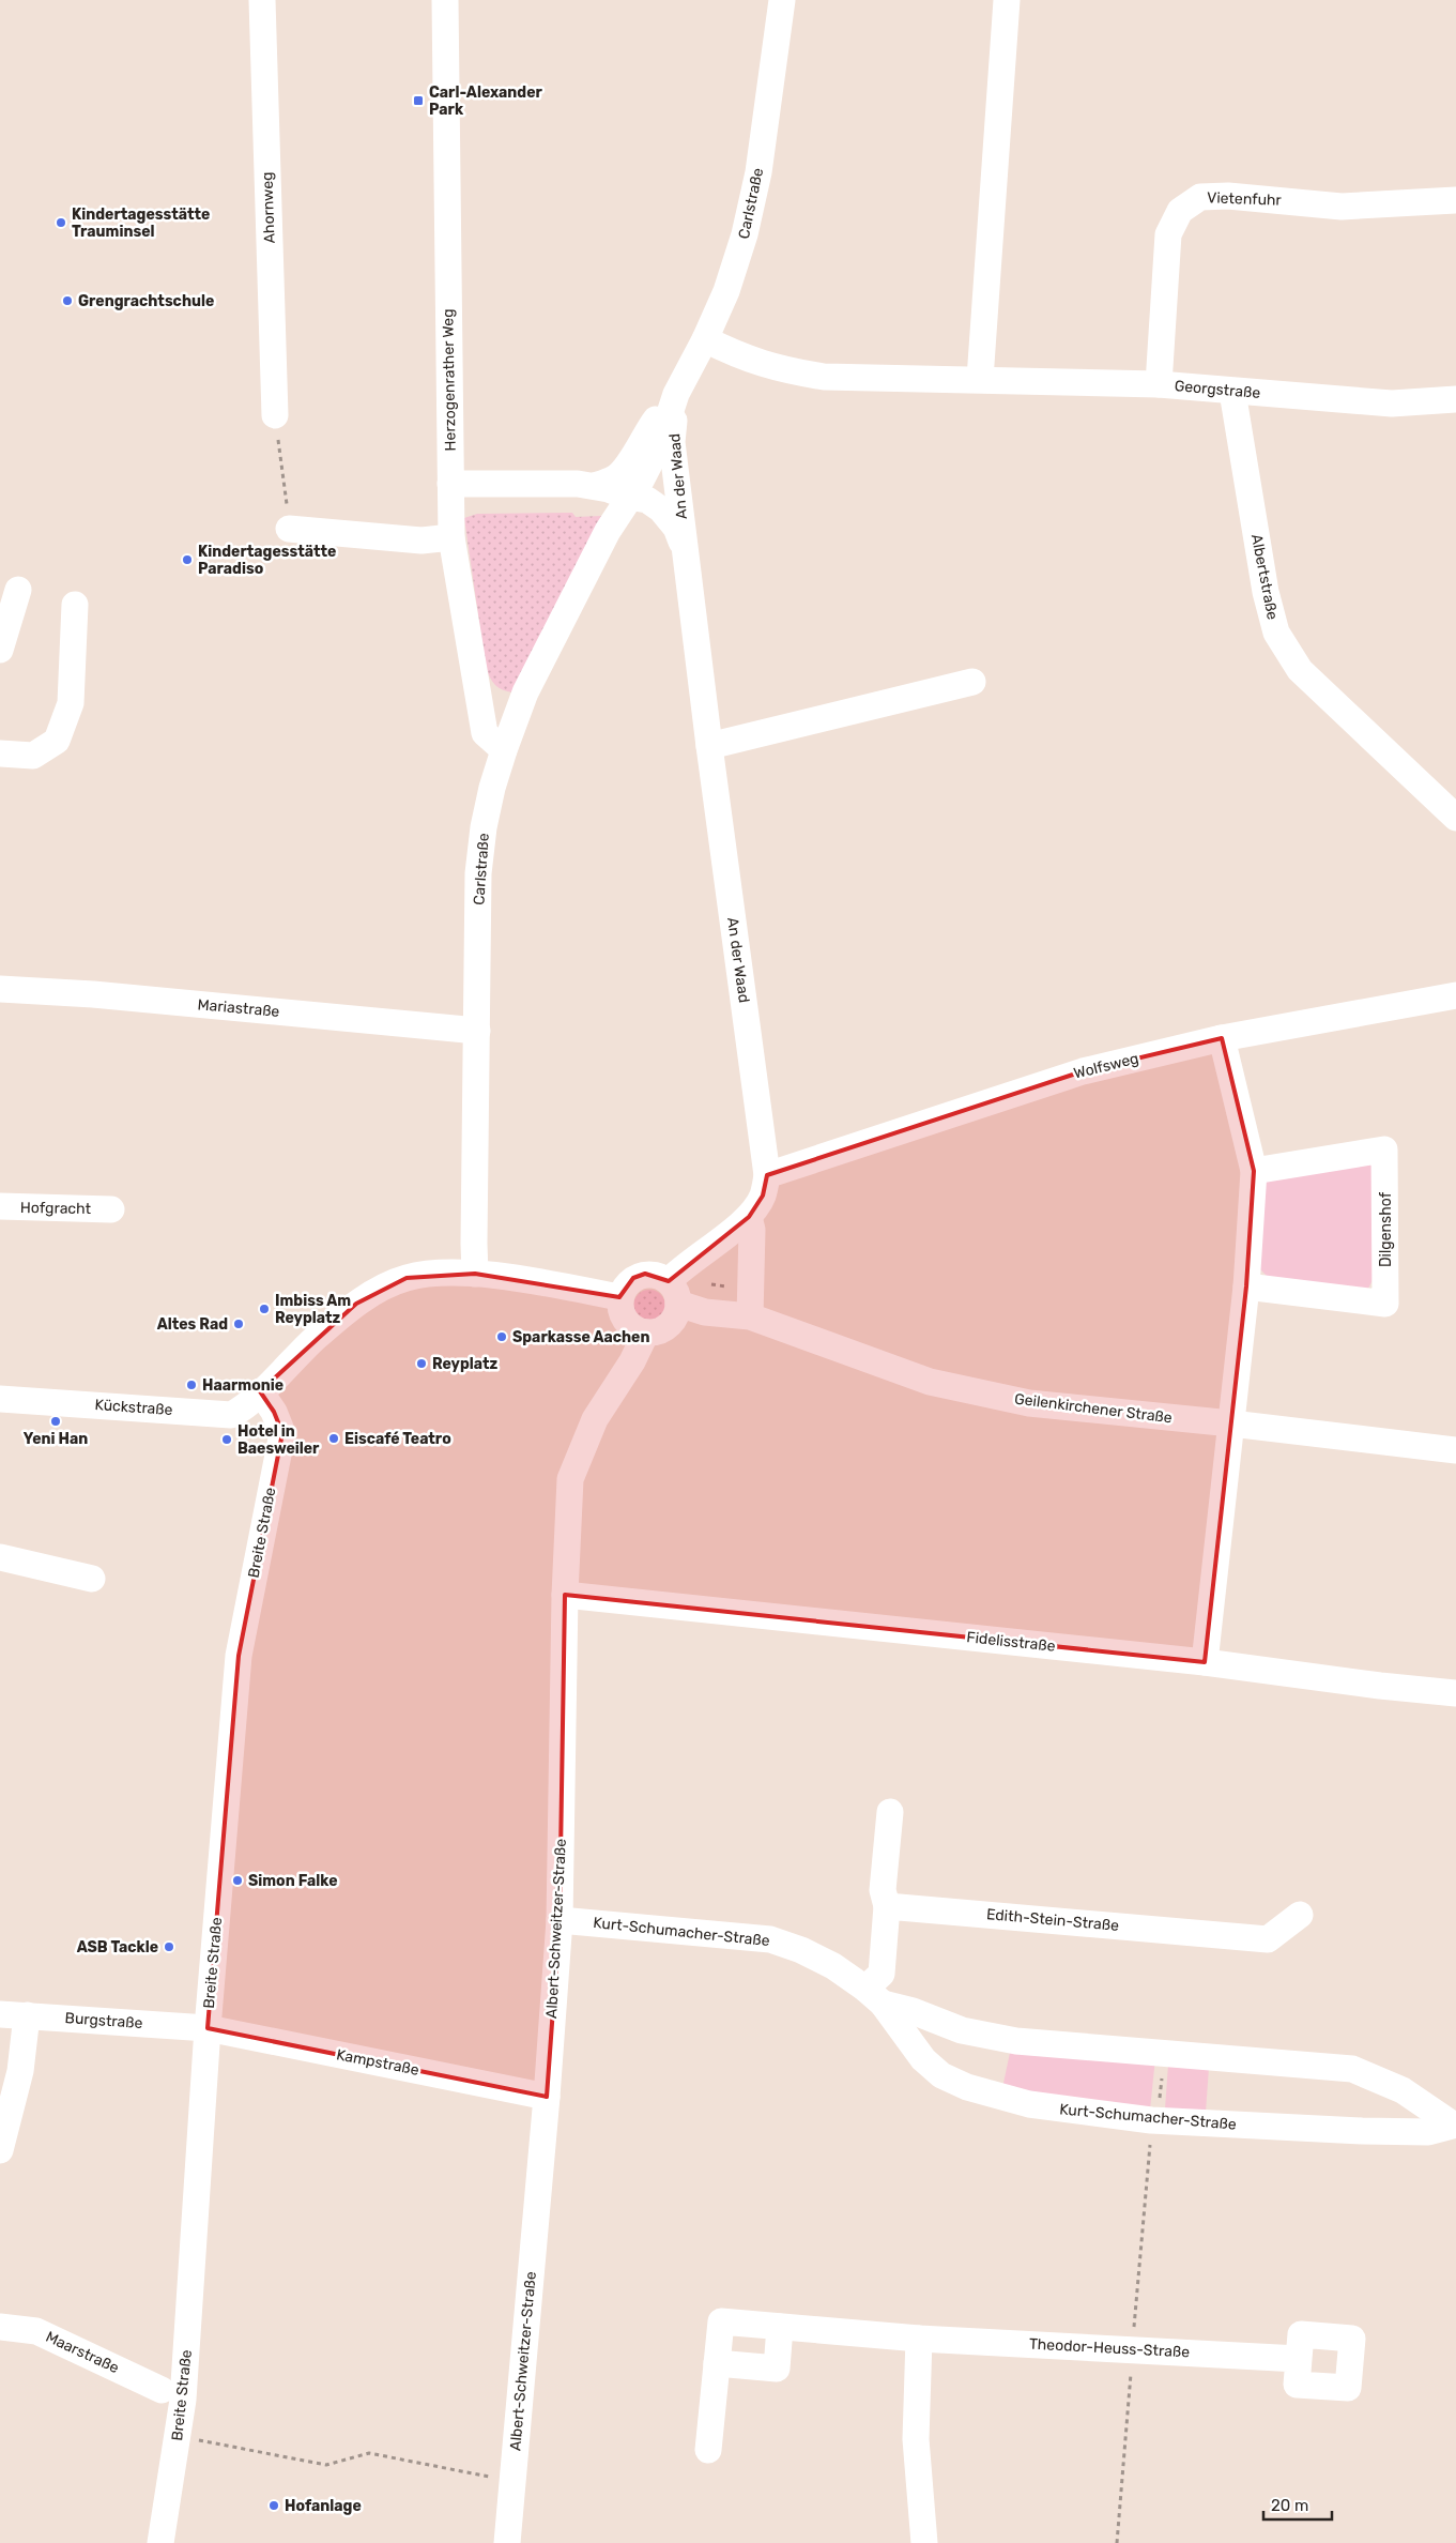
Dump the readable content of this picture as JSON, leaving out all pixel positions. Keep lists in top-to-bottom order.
{
  "streets": {
    "street": [
      "Vietenfuhr",
      "Carlstraße",
      "Ahornweg",
      "Herzogenrather Weg",
      "Georgstraße",
      "An der Waad",
      "Albertstraße",
      "Mariastraße",
      "Wolfsweg",
      "Hofgracht",
      "Dilgenshof",
      "Kückstraße",
      "Geilenkirchener Straße",
      "Breite Straße",
      "Fidelisstraße",
      "Edith-Stein-Straße",
      "Albert-Schweitzer-Straße",
      "Kurt-Schumacher-Straße",
      "Burgstraße",
      "Kampstraße",
      "Theodor-Heuss-Straße",
      "Maarstraße"
    ]
  },
  "crossings": [
    ["Vietenfuhr", "Georgstraße"],
    ["Carlstraße", "Herzogenrather Weg"],
    ["Carlstraße", "Georgstraße"],
    ["Carlstraße", "An der Waad"],
    ["Carlstraße", "Mariastraße"],
    ["Georgstraße", "Albertstraße"],
    ["An der Waad", "Wolfsweg"],
    ["Kückstraße", "Breite Straße"],
    ["Geilenkirchener Straße", "Albert-Schweitzer-Straße"],
    ["Breite Straße", "Burgstraße"],
    ["Breite Straße", "Kampstraße"],
    ["Fidelisstraße", "Albert-Schweitzer-Straße"],
    ["Albert-Schweitzer-Straße", "Kurt-Schumacher-Straße"],
    ["Albert-Schweitzer-Straße", "Kampstraße"],
    ["Burgstraße", "Kampstraße"]
  ],
  "places": {
    "transit": ["Carl-Alexander Park"],
    "other": [
      "Kindertagesstätte Trauminsel",
      "Grengrachtschule",
      "Kindertagesstätte Paradiso",
      "Imbiss Am Reyplatz",
      "Altes Rad",
      "Sparkasse Aachen",
      "Reyplatz",
      "Haarmonie",
      "Yeni Han",
      "Eiscafé Teatro",
      "Hotel in Baesweiler",
      "Simon Falke",
      "ASB Tackle",
      "Hofanlage"
    ]
  },
  "scale_bar": "20 m"
}
